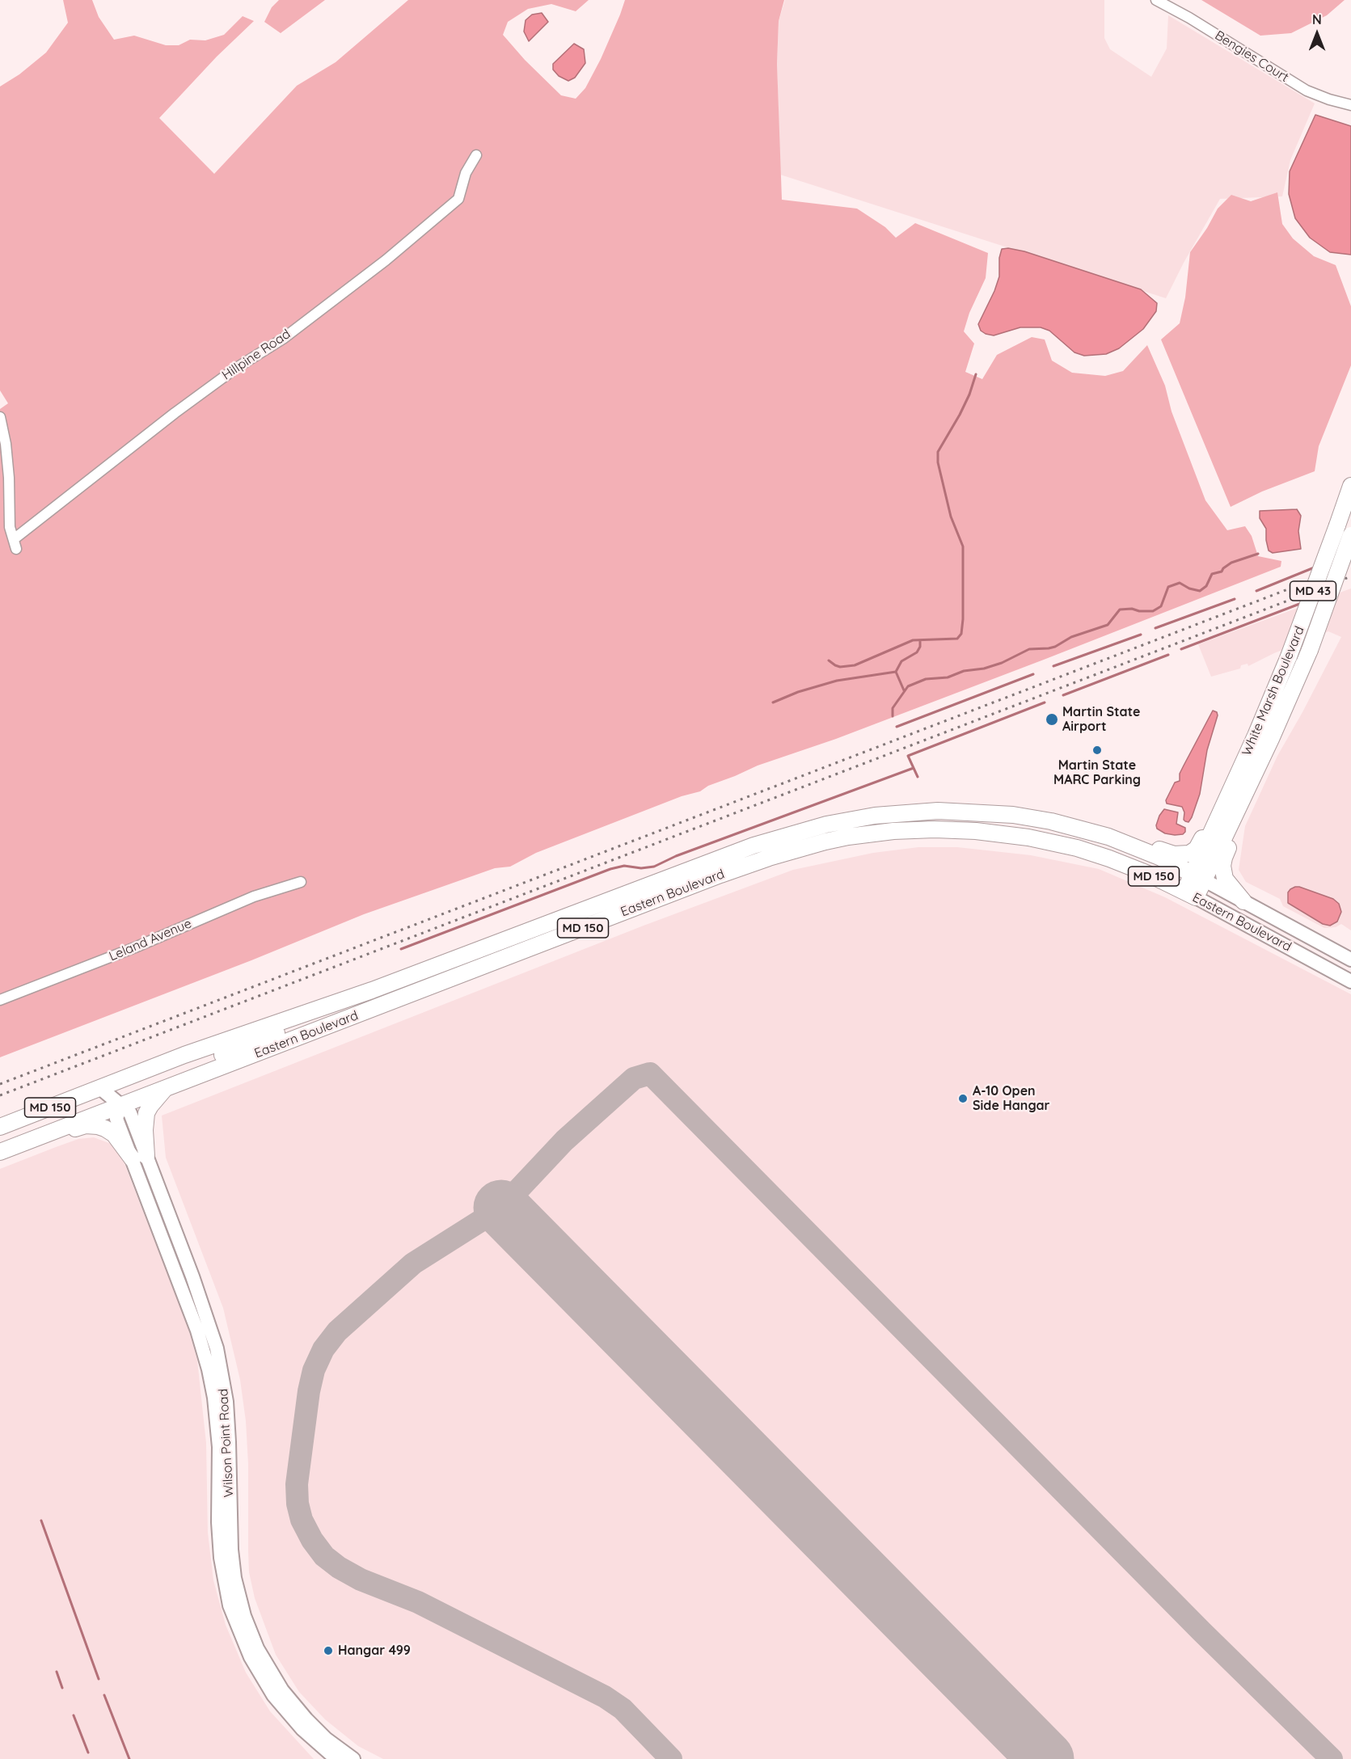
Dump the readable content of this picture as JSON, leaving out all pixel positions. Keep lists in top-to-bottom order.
{
  "streets": {
    "main road": [
      "MD 43",
      "White Marsh Boulevard",
      "MD 150",
      "Eastern Boulevard"
    ],
    "street": [
      "Bengies Court",
      "Hillpine Road",
      "Leland Avenue",
      "Wilson Point Road"
    ]
  },
  "crossings": [
    ["White Marsh Boulevard", "Eastern Boulevard"],
    ["Eastern Boulevard", "Wilson Point Road"]
  ],
  "places": [
    "Martin State Airport",
    "Martin State MARC Parking",
    "A-10 Open Side Hangar",
    "Hangar 499"
  ],
  "north": "top"
}
